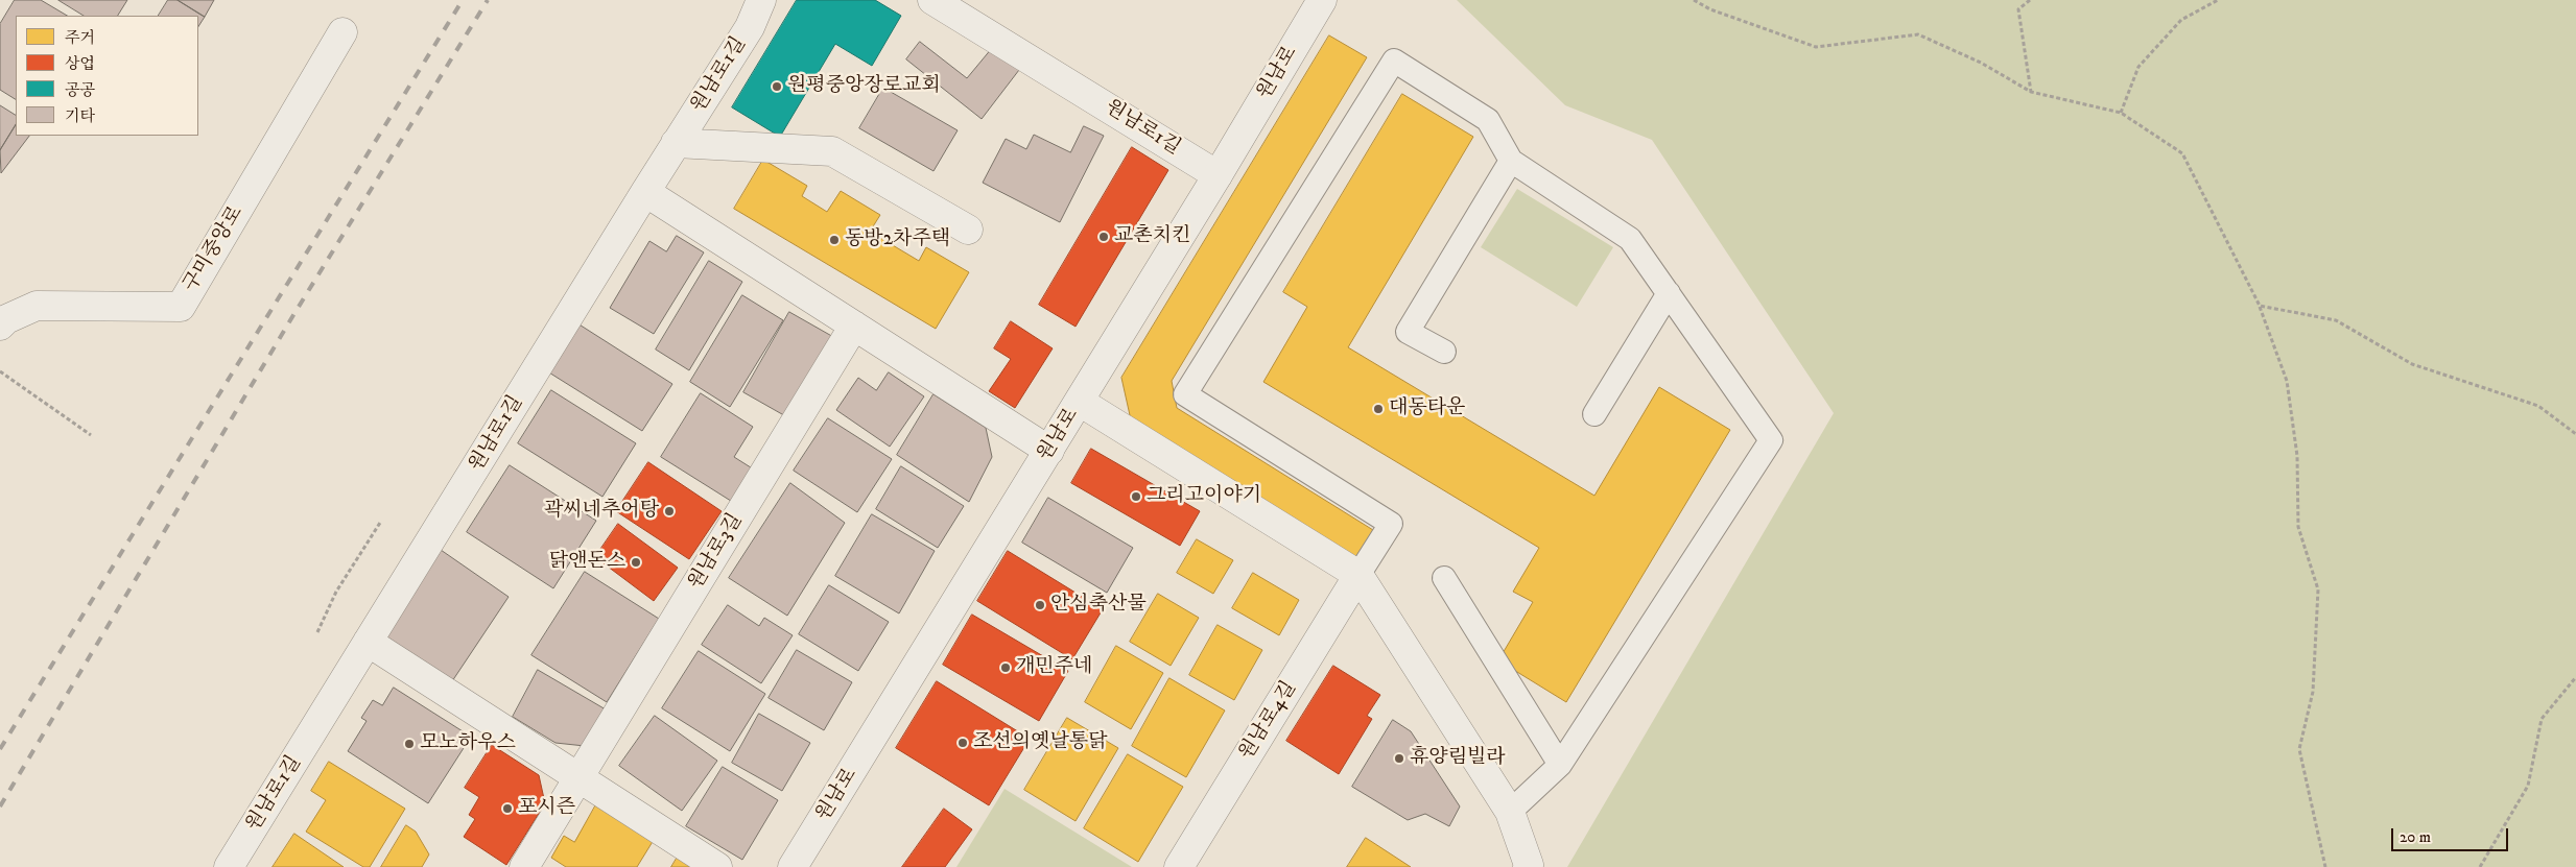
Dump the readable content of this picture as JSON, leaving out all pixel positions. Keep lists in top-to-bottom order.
{
  "streets": {
    "street": [
      "원남로",
      "원남로1길",
      "구미중앙로",
      "원남로3길",
      "원남로4길"
    ]
  },
  "crossings": [
    ["원남로", "원남로1길"]
  ],
  "places": [
    "원평중앙장로교회",
    "교촌치킨",
    "동방2차주택",
    "대동타운",
    "그리고이야기",
    "곽씨네추어탕",
    "닭앤돈스",
    "안심축산물",
    "개민주네",
    "조선의옛날통닭",
    "모노하우스",
    "휴양림빌라",
    "포시즌"
  ],
  "legend": [
    "주거",
    "상업",
    "공공",
    "기타"
  ],
  "scale_bar": "20 m"
}
